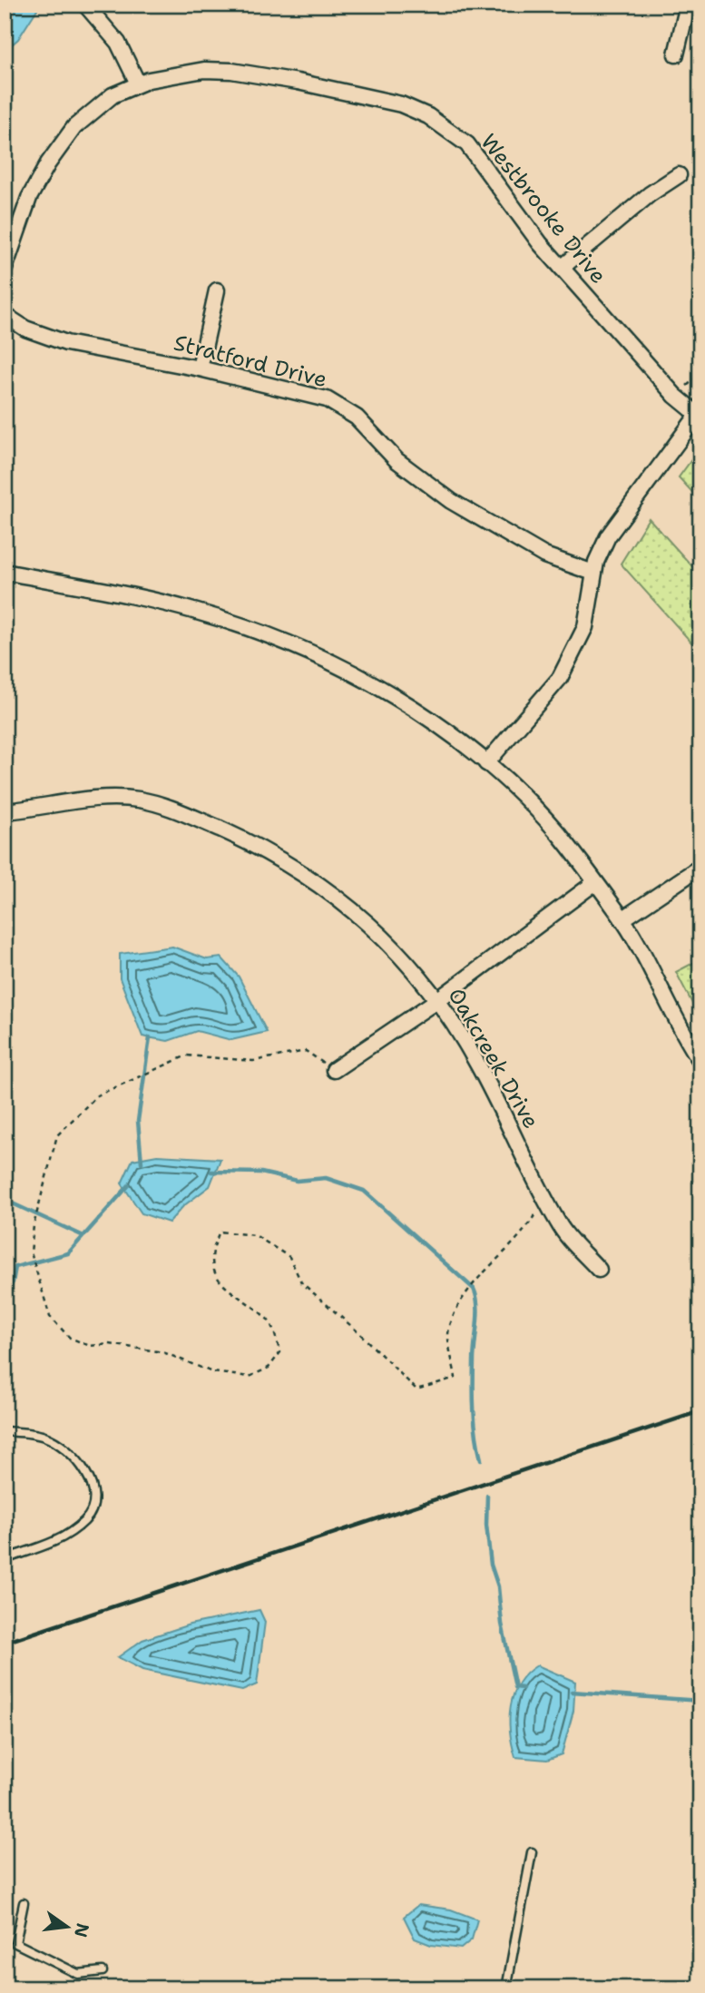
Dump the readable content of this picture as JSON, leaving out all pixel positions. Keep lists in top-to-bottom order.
{
  "streets": {
    "street": ["Westbrooke Drive", "Stratford Drive", "Oakcreek Drive"]
  },
  "north": "right"
}
